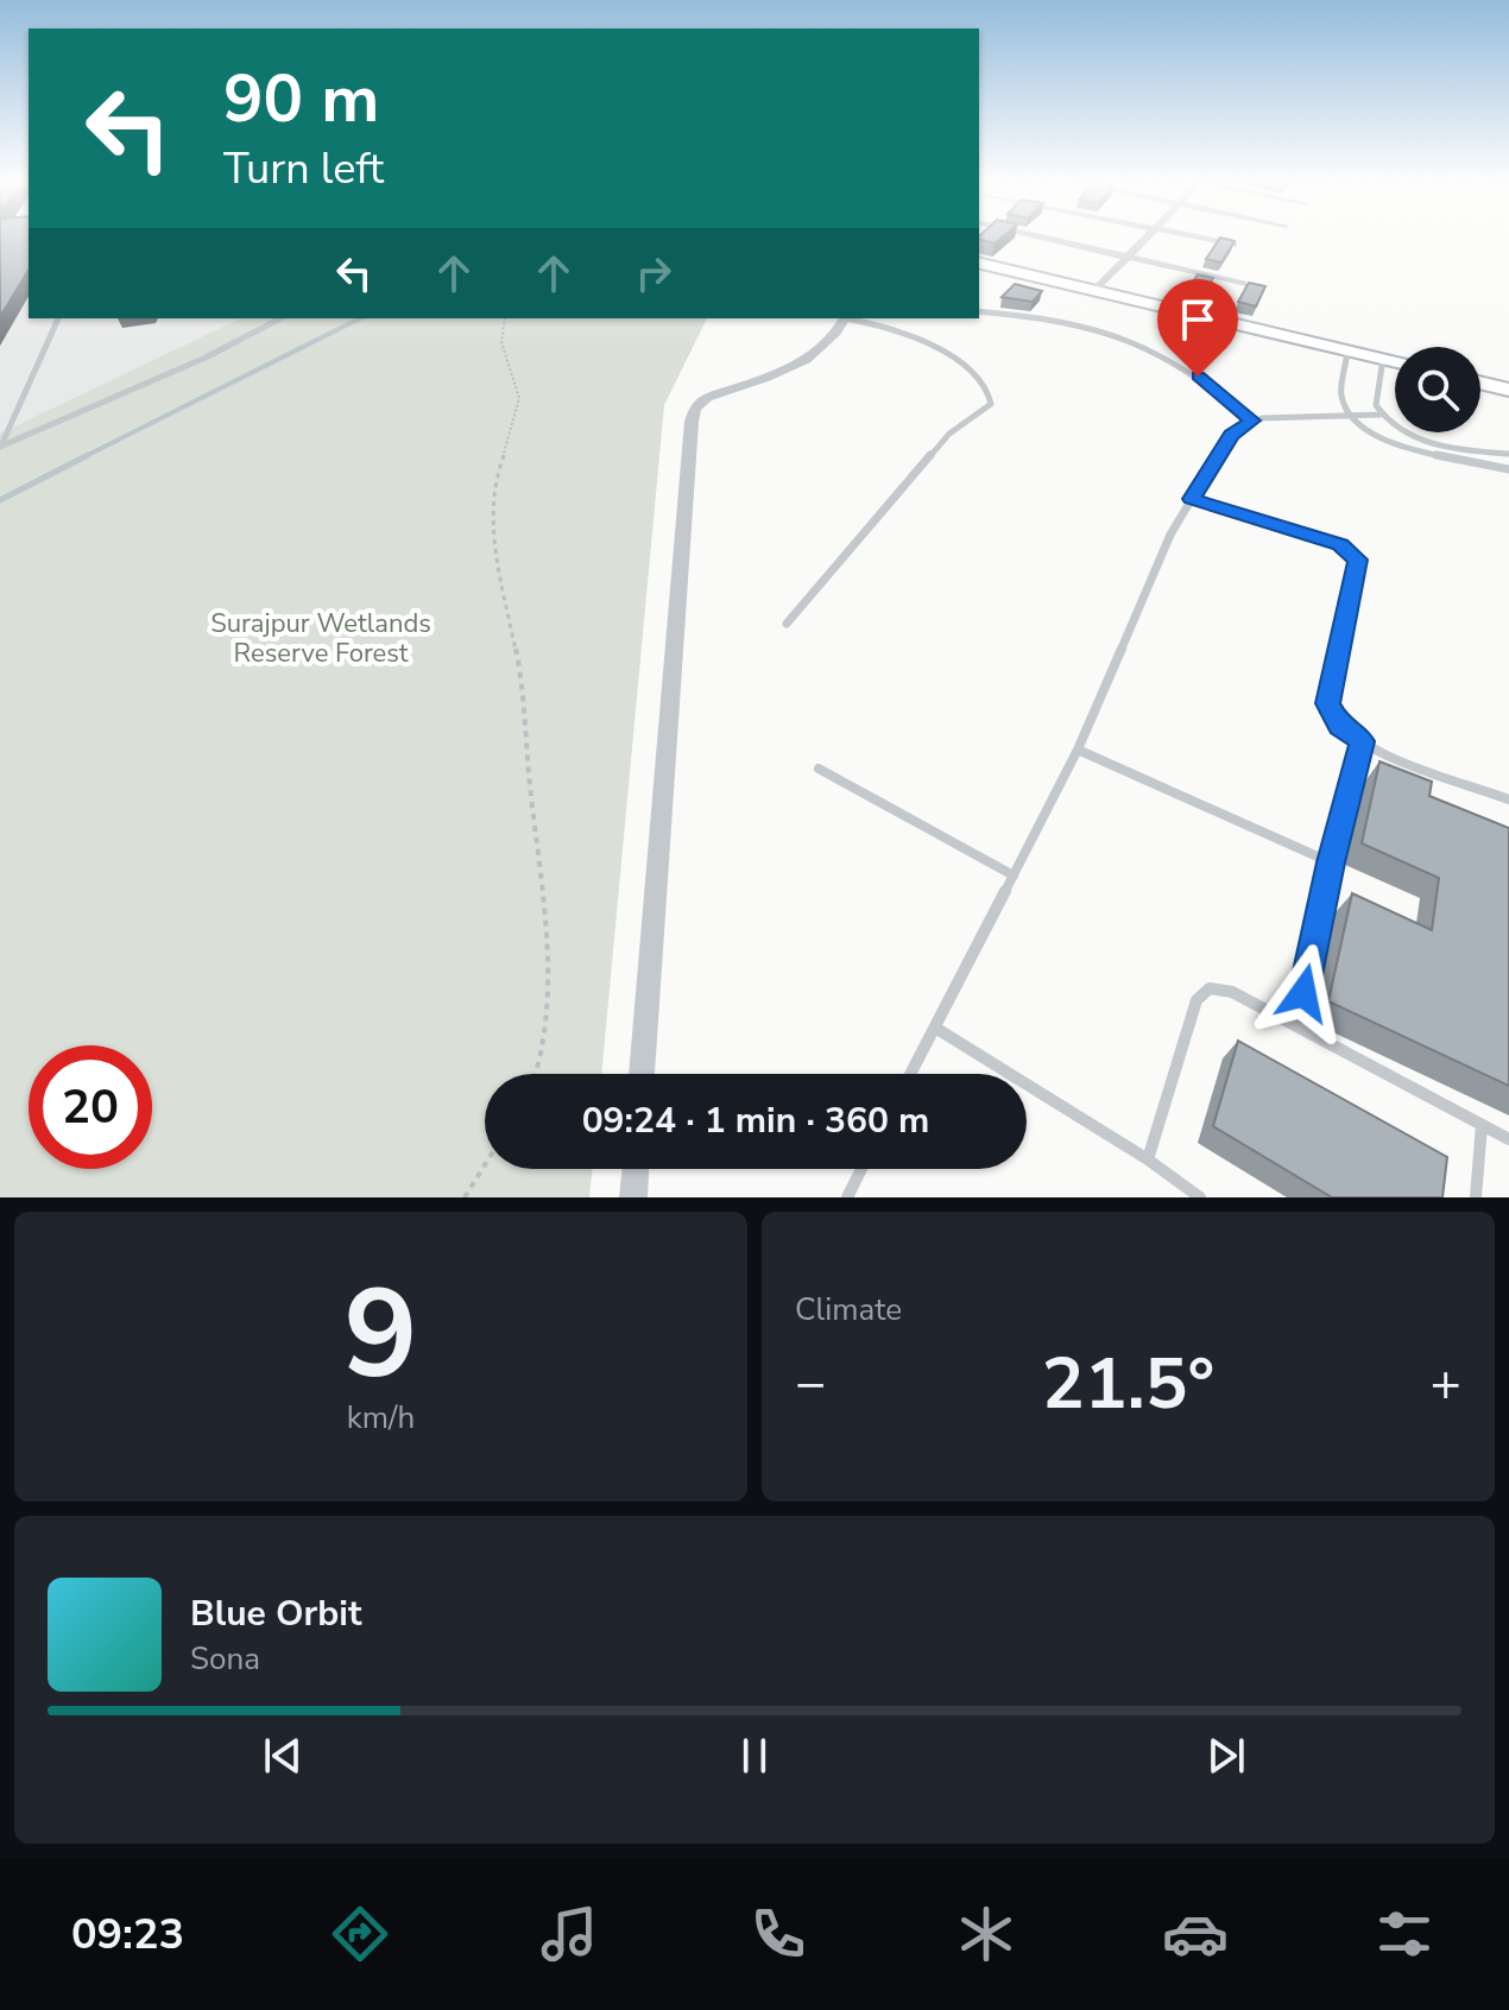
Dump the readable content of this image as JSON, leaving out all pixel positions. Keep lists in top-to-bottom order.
{
  "parks": ["Surajpur Wetlands Reserve Forest"],
  "page": {
    "turn": ["90 m", "Turn left"],
    "limit": "20",
    "trip": "09:24 · 1 min · 360 m",
    "tile": [
      ["9", "km/h"],
      "Climate"
    ],
    "heat": ["−", "21.5°", "+"],
    "song": ["Blue Orbit", "Sona"],
    "tabs": "09:23"
  }
}
